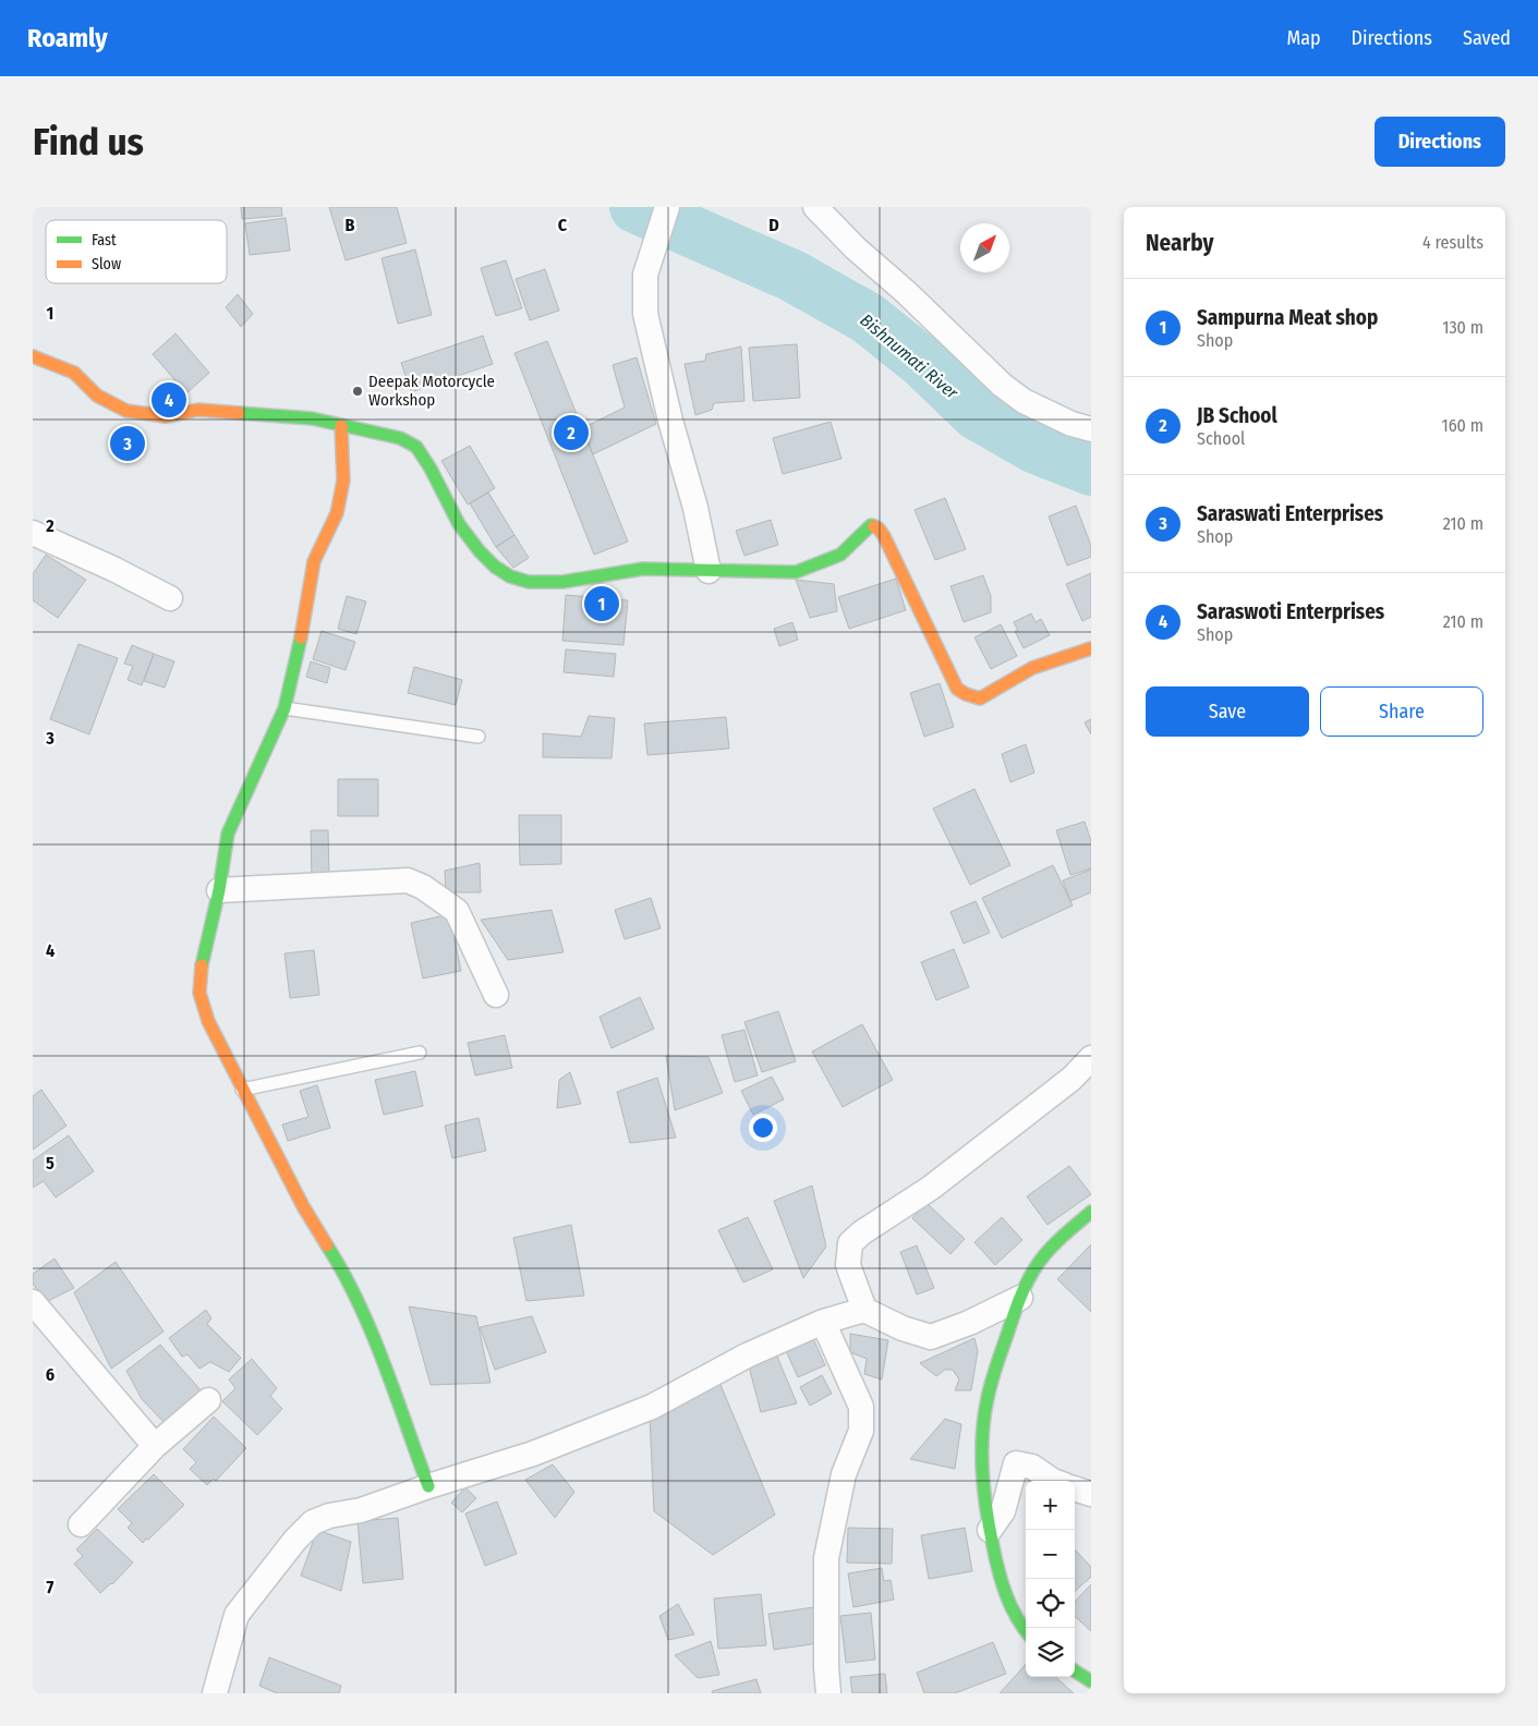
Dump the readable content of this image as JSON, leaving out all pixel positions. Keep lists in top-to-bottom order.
{
  "water": ["Bishnumati River"],
  "places": ["Deepak Motorcycle Workshop"],
  "legend": ["Fast", "Slow"],
  "north": "top right",
  "page": {
    "header": "Roamly",
    "nav": ["Map", "Directions", "Saved"],
    "buttons": [
      "Directions",
      ["Save", "Share"]
    ],
    "title": "Find us",
    "heading": ["Nearby", "4 results"],
    "list": [
      {
        "mark": "1",
        "name": "Sampurna Meat shop",
        "note": "Shop",
        "value": "130 m"
      },
      {
        "mark": "2",
        "name": "JB School",
        "note": "School",
        "value": "160 m"
      },
      {
        "mark": "3",
        "name": "Saraswati Enterprises",
        "note": "Shop",
        "value": "210 m"
      },
      {
        "mark": "4",
        "name": "Saraswoti Enterprises",
        "note": "Shop",
        "value": "210 m"
      }
    ],
    "pins": [
      "4",
      "2",
      "3",
      "1"
    ],
    "map_buttons": ["+", "−"]
  },
  "grid": {
    "columns": ["B", "C", "D"],
    "rows": [
      "1",
      "2",
      "3",
      "4",
      "5",
      "6",
      "7"
    ]
  }
}
